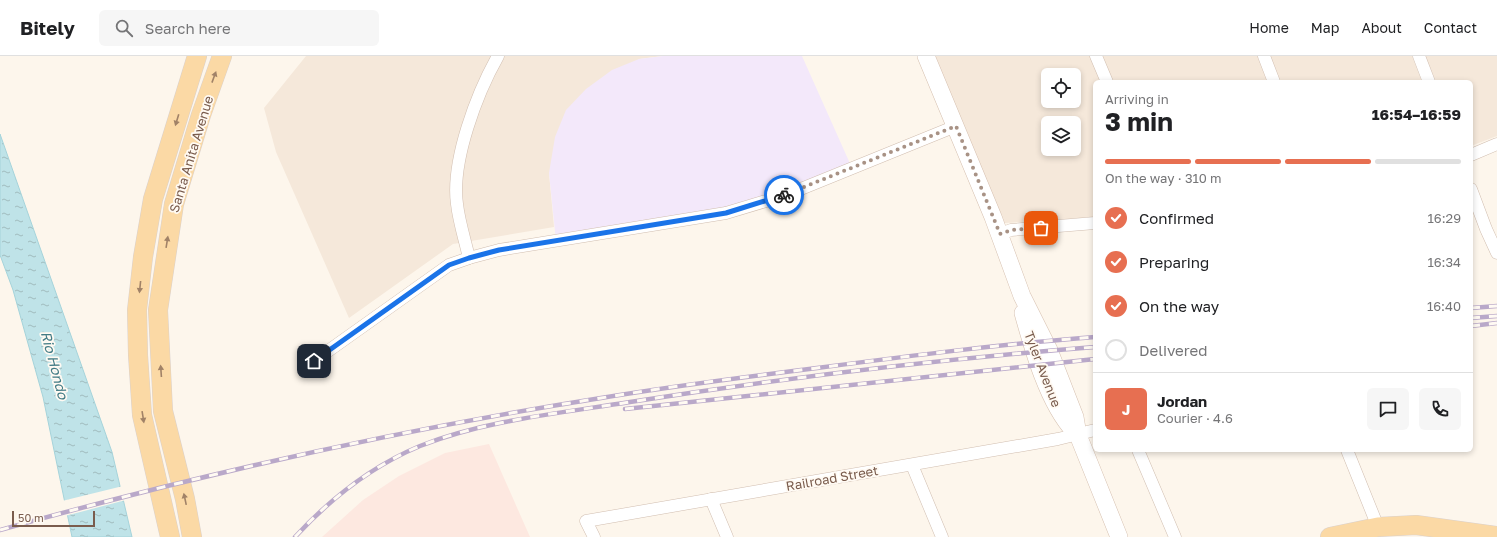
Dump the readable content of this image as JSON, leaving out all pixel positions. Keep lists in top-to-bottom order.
{
  "streets": {
    "main road": ["Santa Anita Avenue", "Tyler Avenue"],
    "street": ["Railroad Street"]
  },
  "crossings": [
    ["Tyler Avenue", "Railroad Street"]
  ],
  "water": ["Rio Hondo"],
  "scale_bar": "50 m",
  "page": {
    "header": "Bitely",
    "search": "Search here",
    "nav": [
      "Home",
      "Map",
      "About",
      "Contact"
    ],
    "heading": ["3 min", "Arriving in", "16:54–16:59"],
    "panel": ["Jordan", "Courier · 4.6"],
    "bar": "On the way · 310 m",
    "list": [
      ["Confirmed", "16:29"],
      ["Preparing", "16:34"],
      ["On the way", "16:40"],
      "Delivered"
    ],
    "round": "J",
    "scale": "50 m"
  }
}
